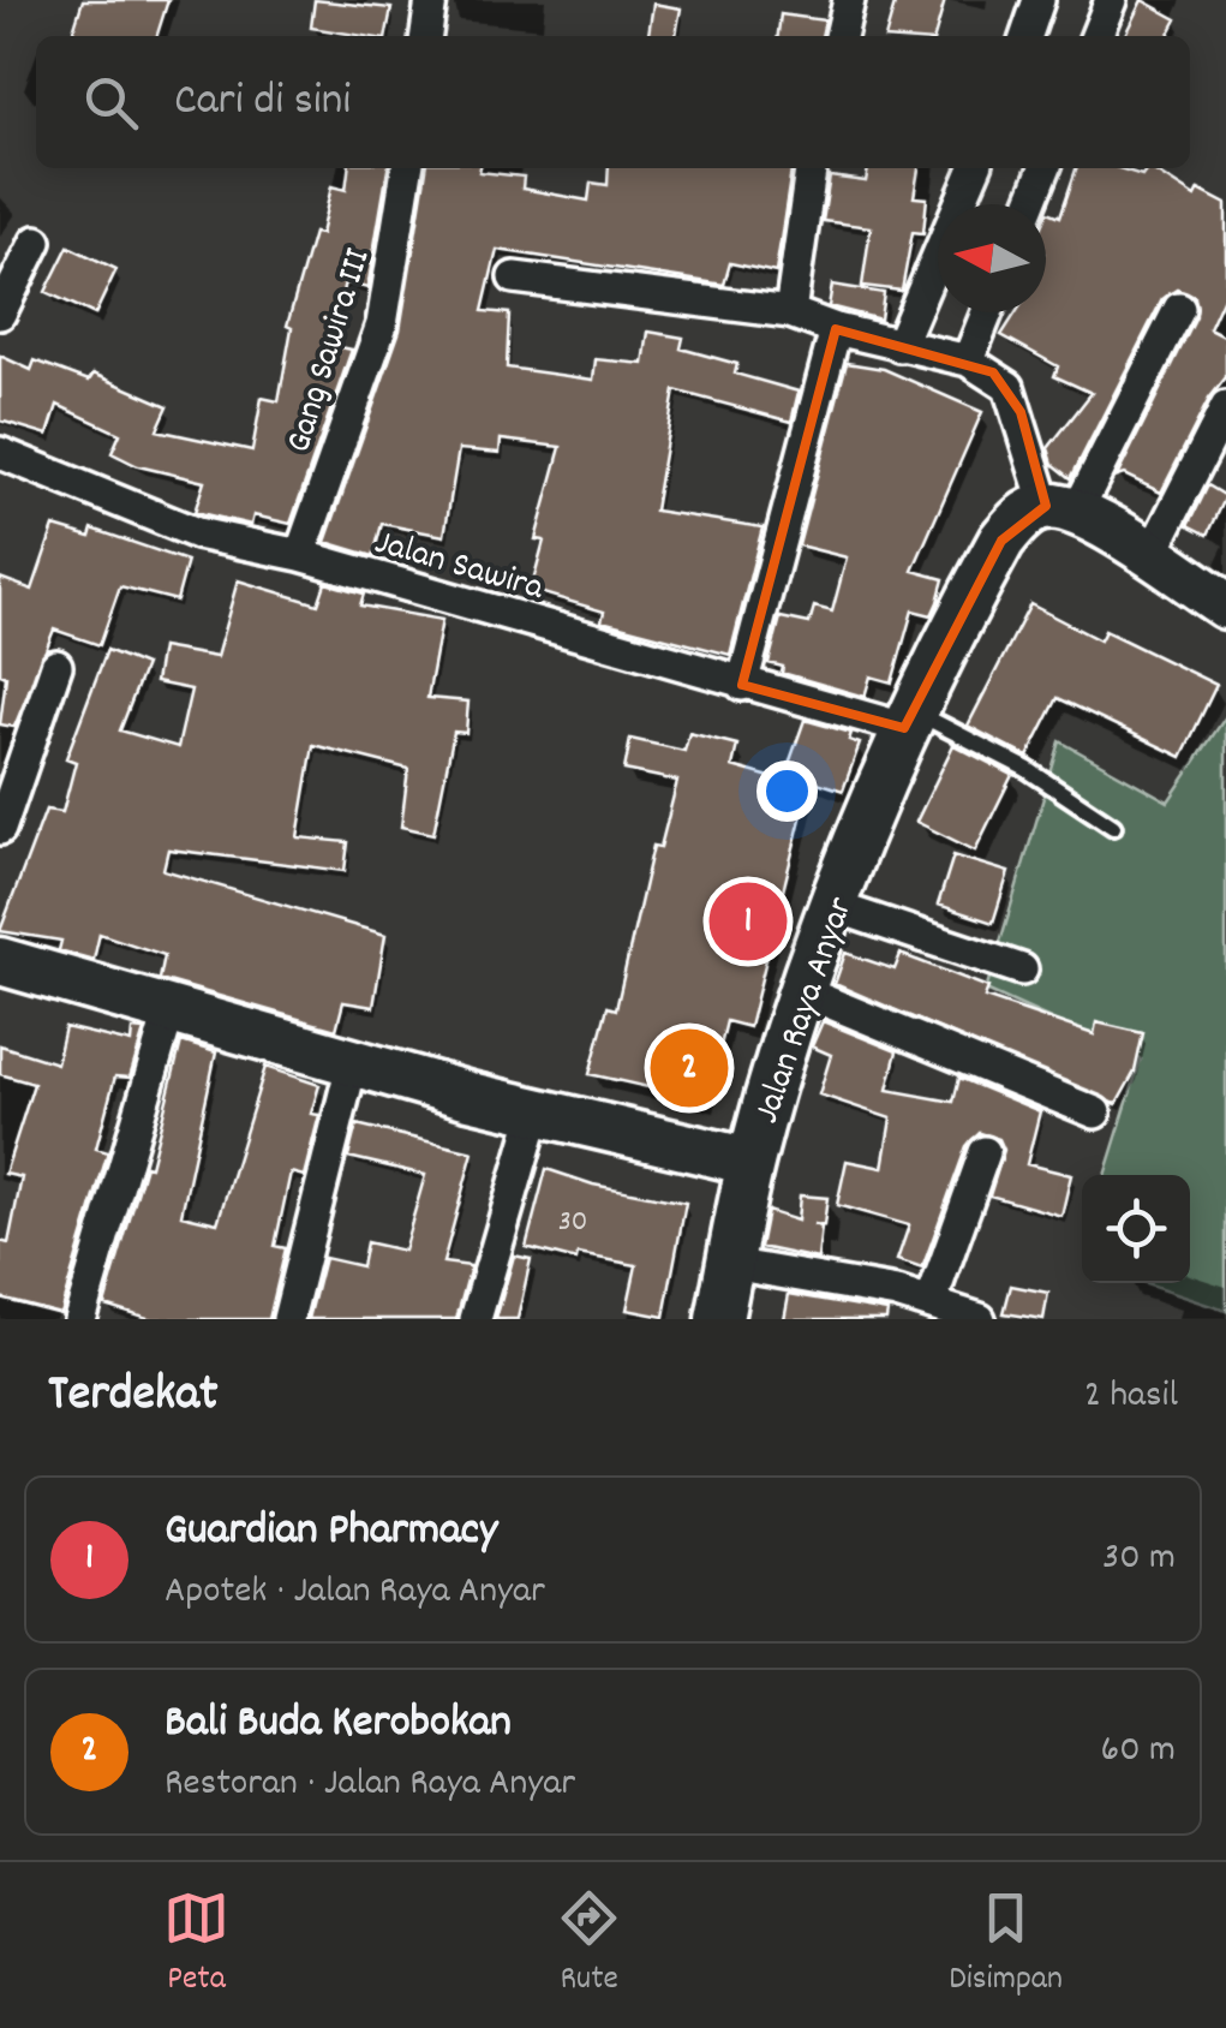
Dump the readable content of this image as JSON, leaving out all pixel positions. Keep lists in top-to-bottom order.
{
  "streets": {
    "street": ["Gang Sawira III", "Jalan Sawira", "Jalan Raya Anyar"]
  },
  "crossings": [
    ["Gang Sawira III", "Jalan Sawira"],
    ["Jalan Sawira", "Jalan Raya Anyar"]
  ],
  "house_numbers": ["30"],
  "north": "left",
  "page": {
    "search": "Cari di sini",
    "pins": ["1", "2"],
    "heading": ["Terdekat", "2 hasil"],
    "list": [
      {
        "mark": "1",
        "name": "Guardian Pharmacy",
        "note": "Apotek · Jalan Raya Anyar",
        "value": "30 m"
      },
      {
        "mark": "2",
        "name": "Bali Buda Kerobokan",
        "note": "Restoran · Jalan Raya Anyar",
        "value": "60 m"
      }
    ],
    "nav": ["Peta", "Rute", "Disimpan"]
  }
}
